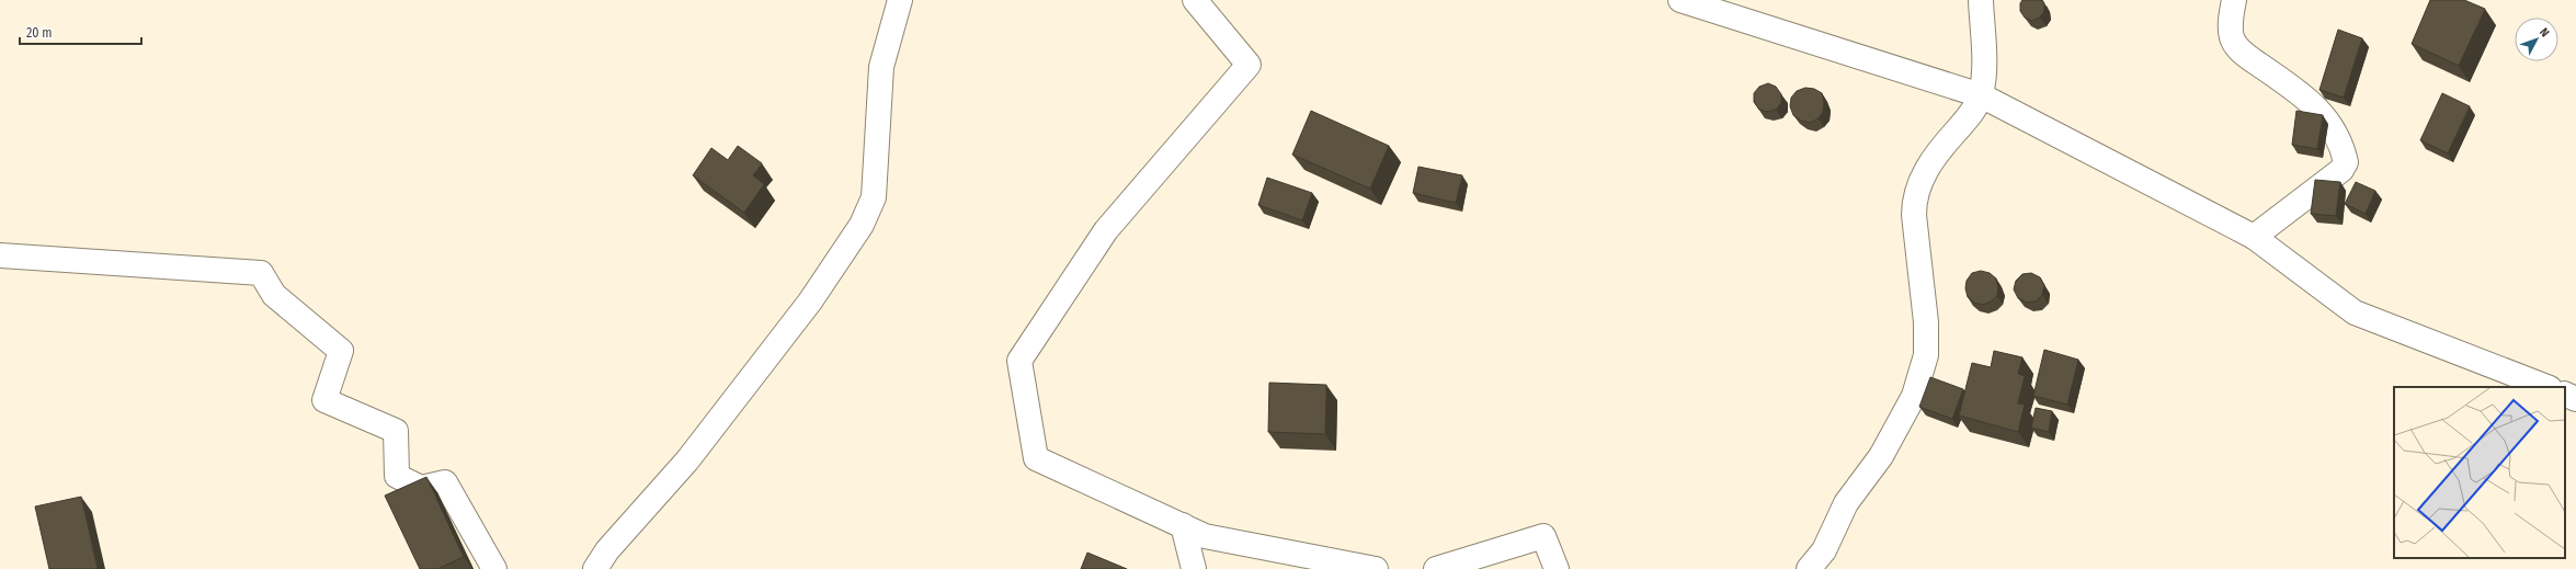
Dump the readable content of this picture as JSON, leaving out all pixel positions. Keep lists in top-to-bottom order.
{
  "scale_bar": "20 m",
  "north": "top right"
}
